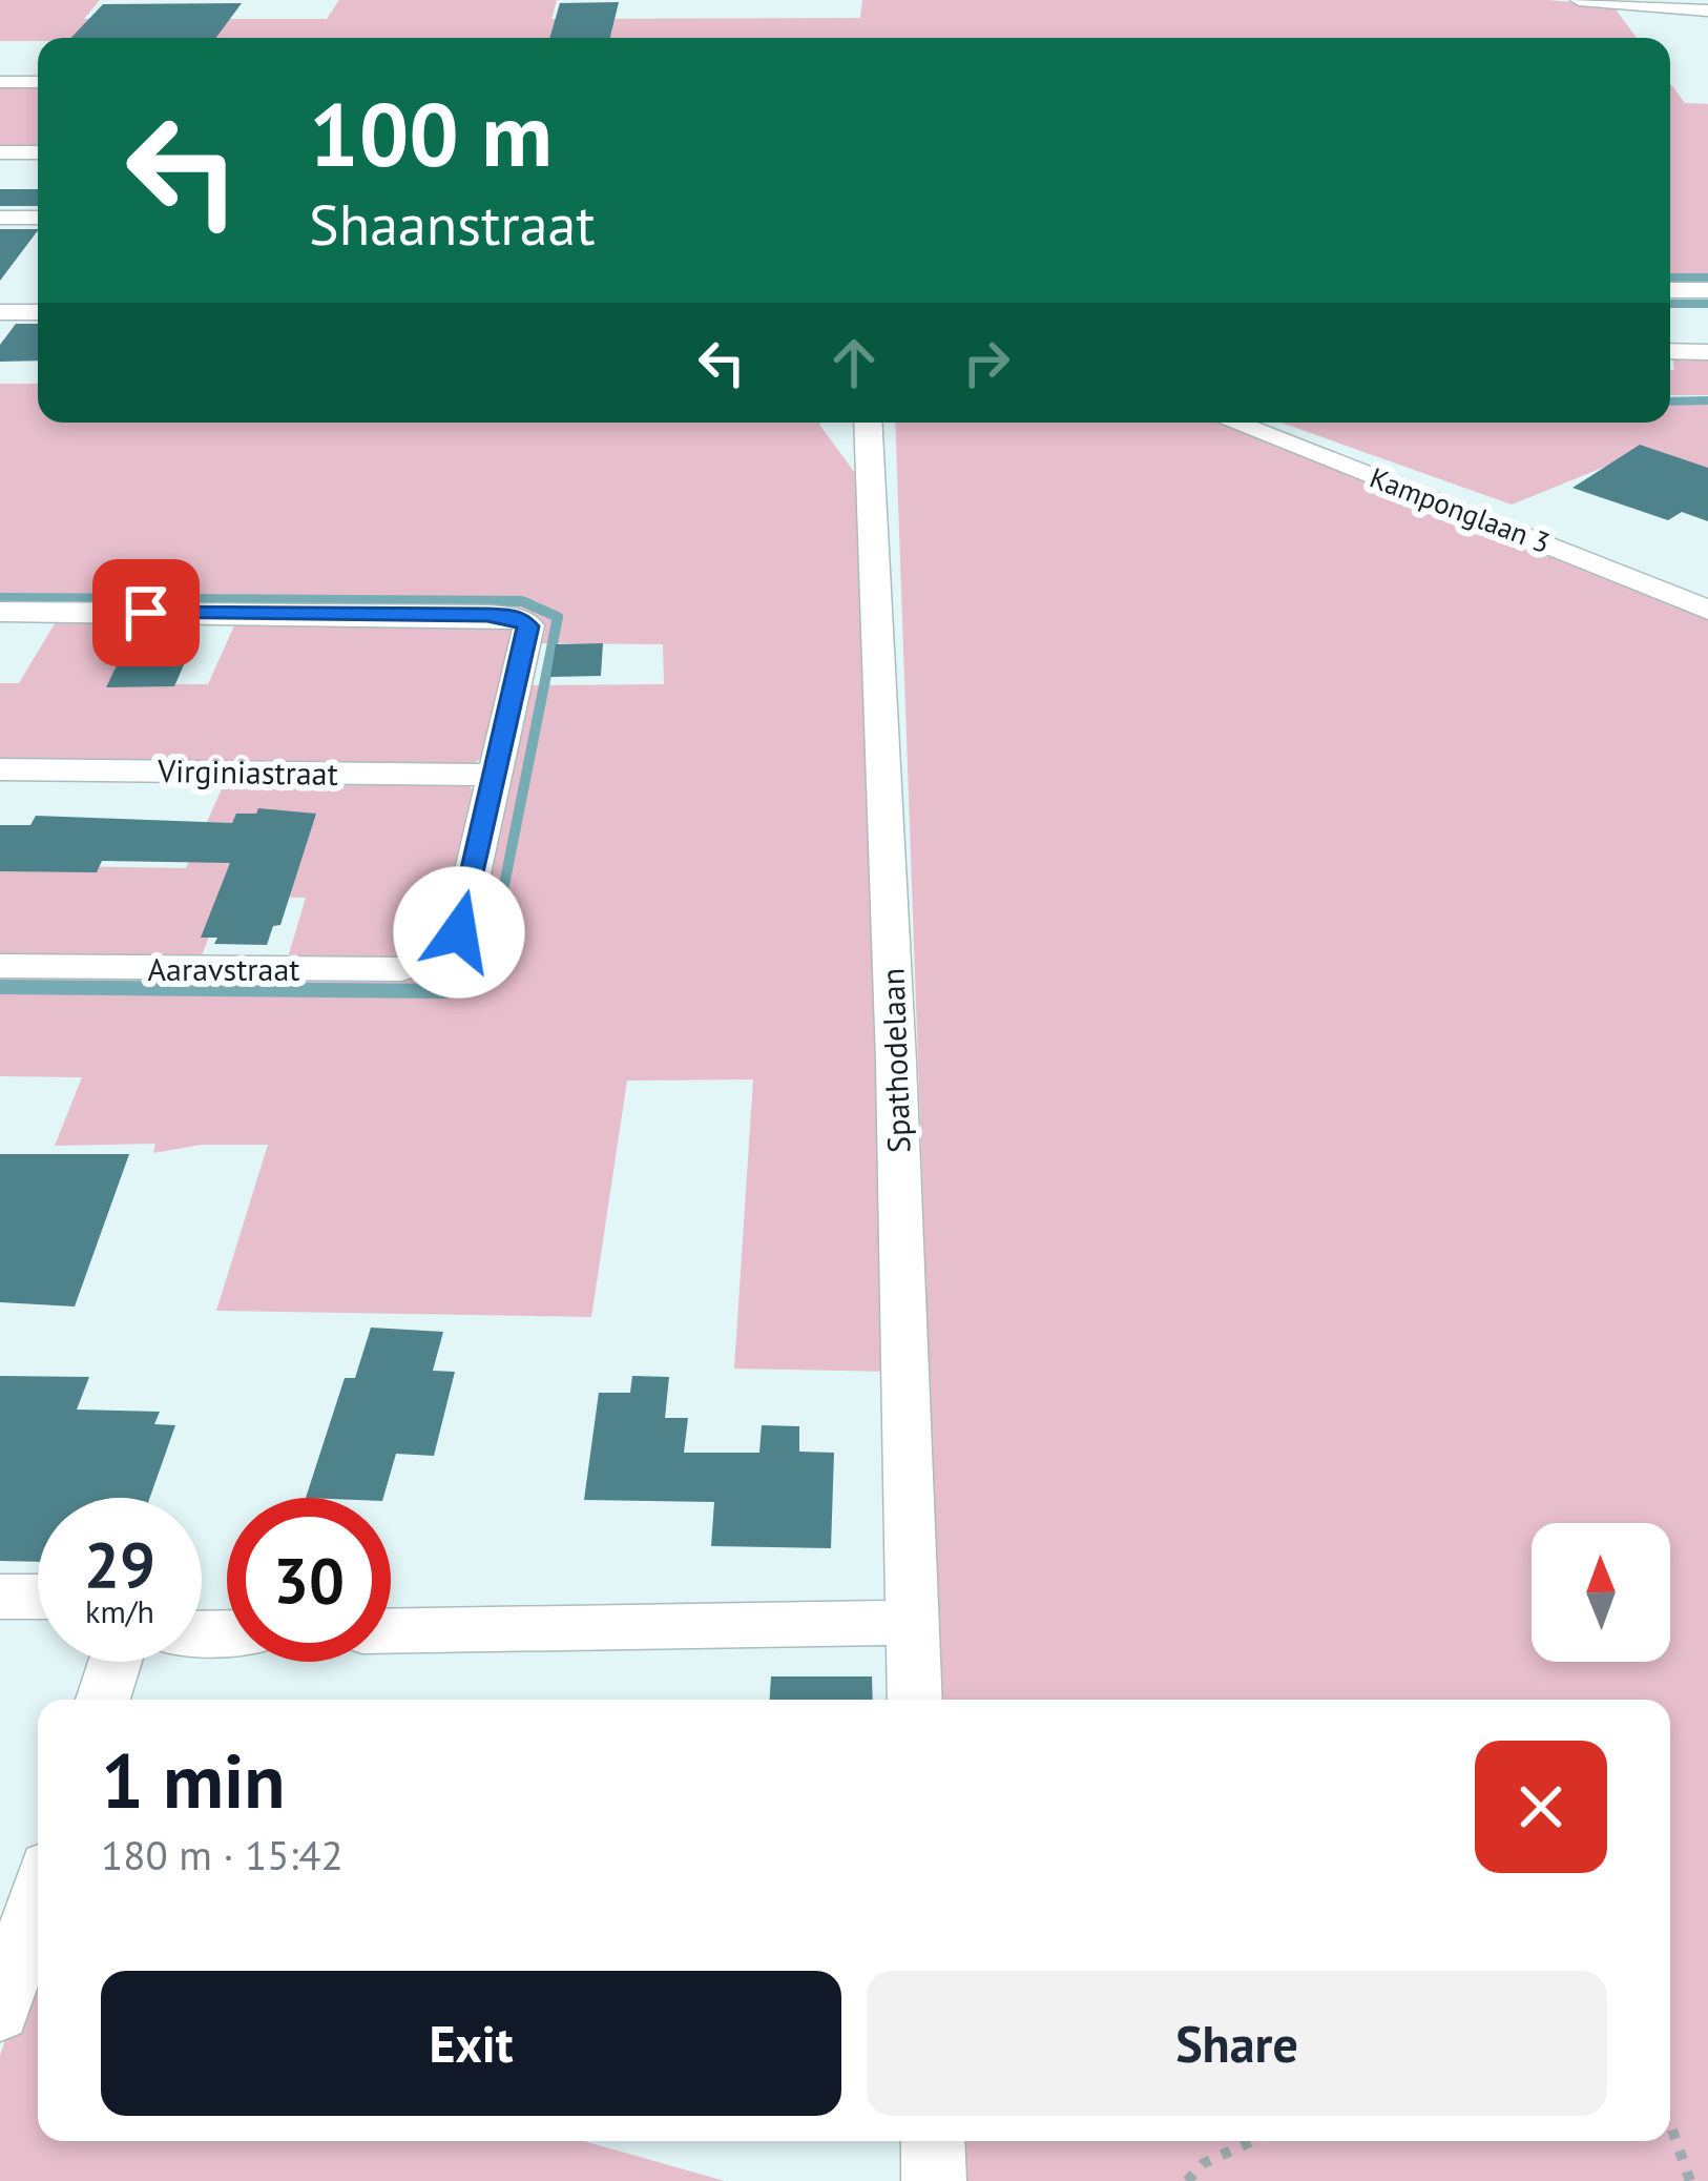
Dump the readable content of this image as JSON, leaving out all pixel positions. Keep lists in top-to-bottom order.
{
  "streets": {
    "street": [
      "Kamponglaan 3",
      "Virginiastraat",
      "Aaravstraat",
      "Spathodelaan"
    ]
  },
  "crossings": [
    ["Virginiastraat", "Aaravstraat"]
  ],
  "north": "top",
  "page": {
    "turn": ["100 m", "Shaanstraat"],
    "speed": "29 km/h",
    "limit": "30",
    "heading": ["1 min", "180 m · 15:42"],
    "buttons": ["Exit", "Share"]
  }
}
